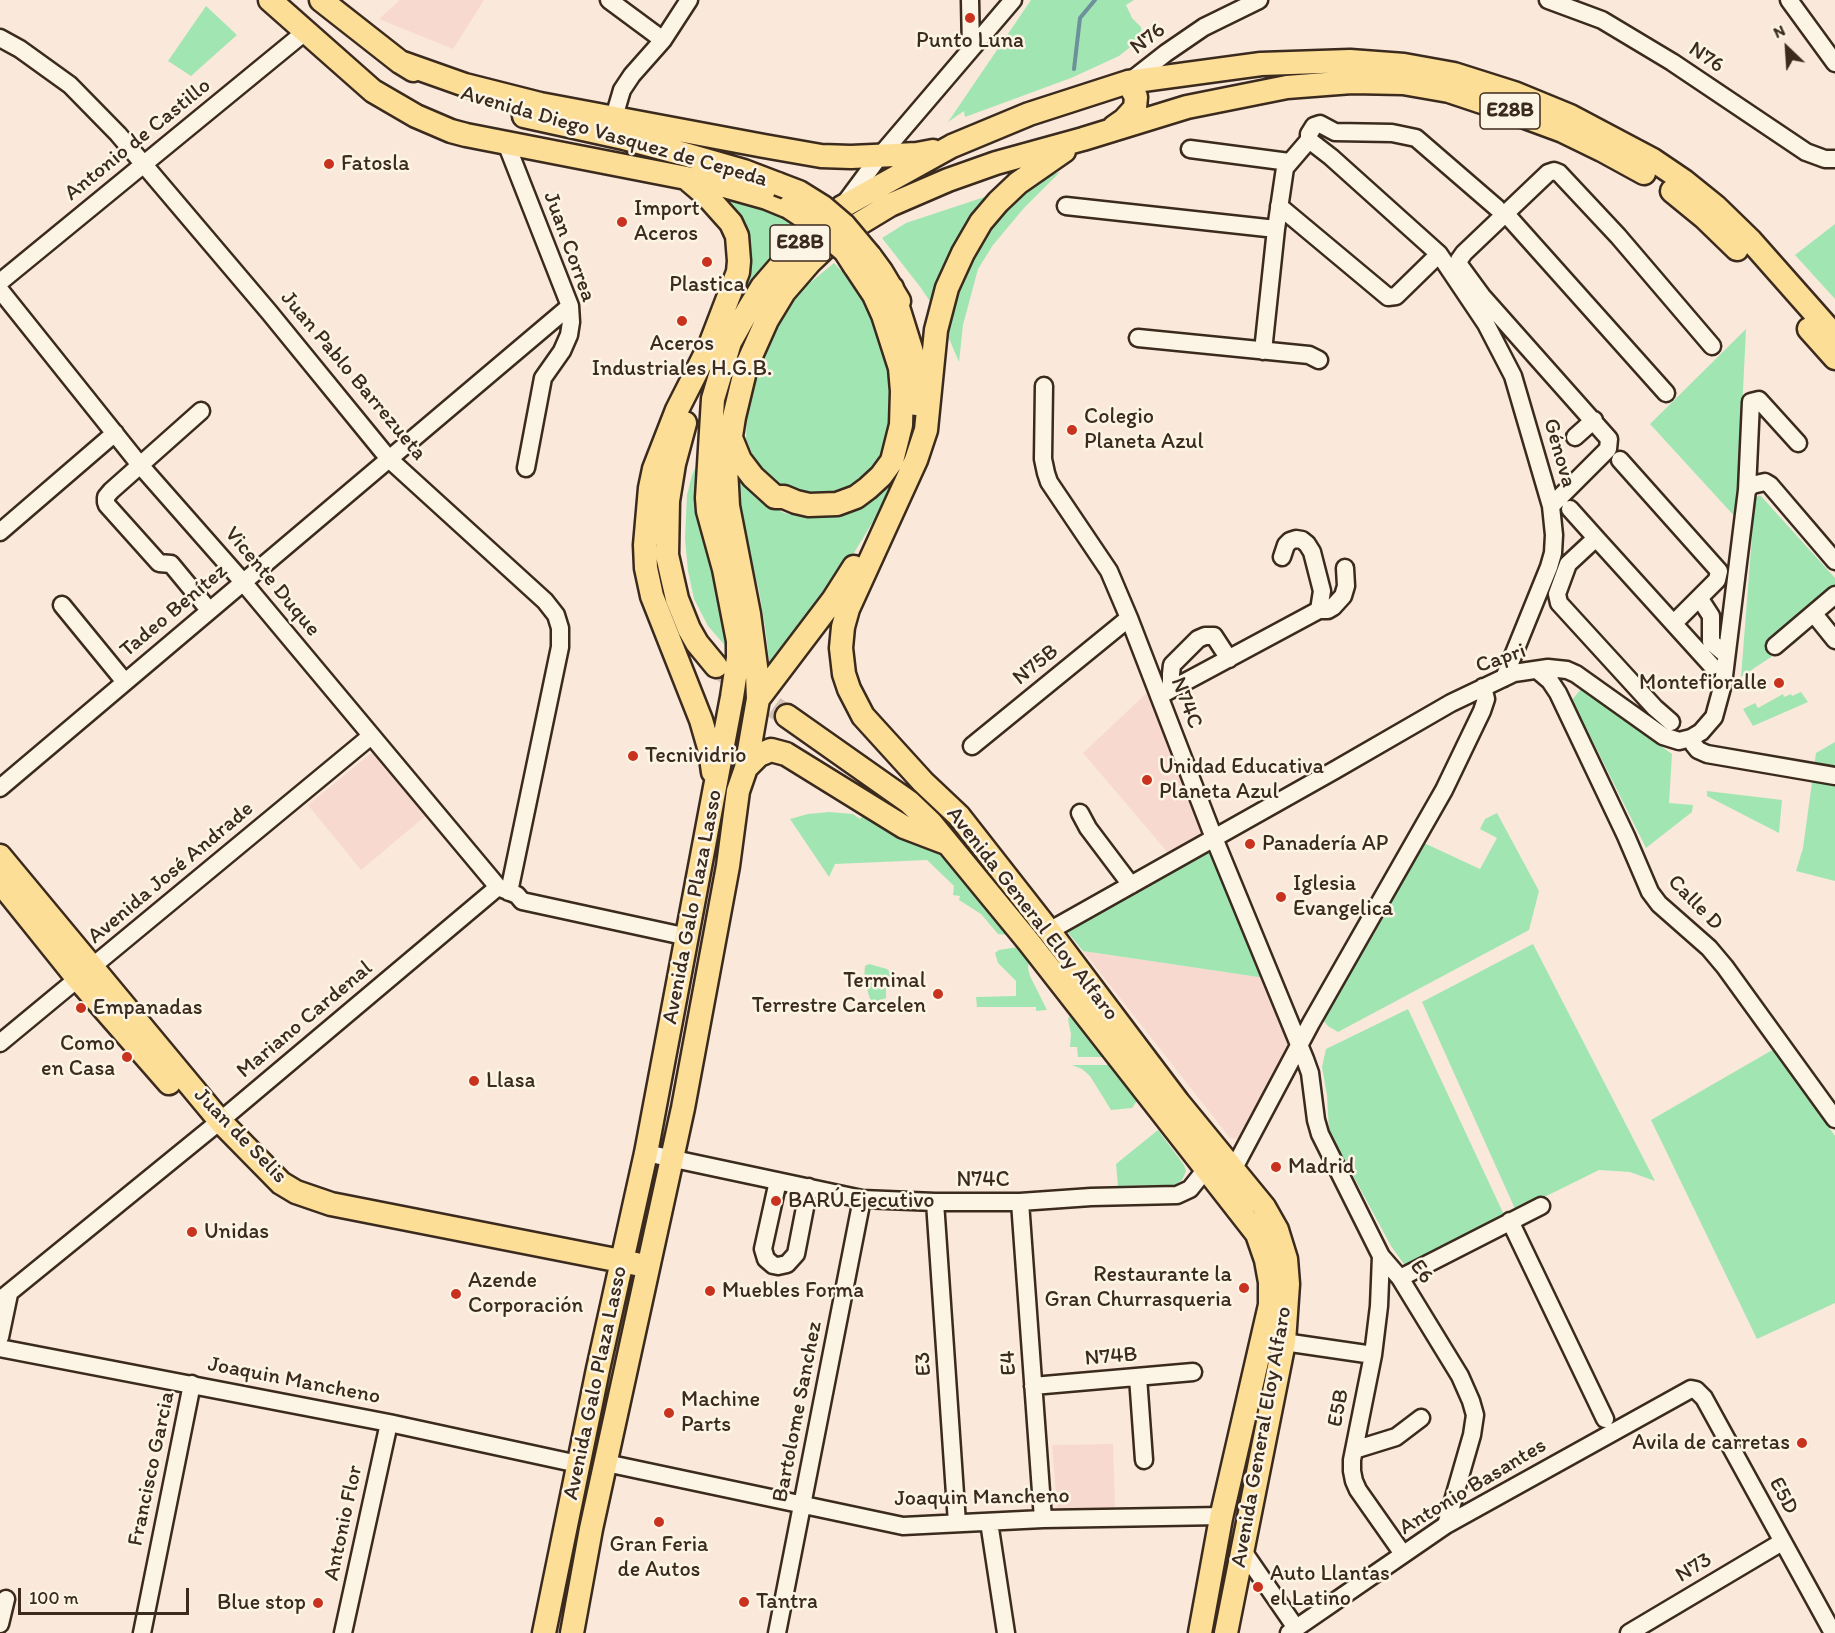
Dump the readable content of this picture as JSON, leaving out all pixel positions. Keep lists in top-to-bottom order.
{
  "streets": {
    "main road": [
      "E28B",
      "Avenida Diego Vasquez de Cepeda",
      "Avenida Galo Plaza Lasso",
      "Avenida General Eloy Alfaro",
      "Juan de Selis"
    ],
    "street": [
      "N76",
      "Antonio de Castillo",
      "Juan Correa",
      "Juan Pablo Barrezueta",
      "Génova",
      "Vicente Duque",
      "Tadeo Benítez",
      "Capri",
      "N75B",
      "N74C",
      "Avenida José Andrade",
      "Calle D",
      "Mariano Cardenal",
      "E6",
      "N74B",
      "E4",
      "E3",
      "Joaquin Mancheno",
      "E5B",
      "Bartolome Sanchez",
      "Francisco Garcia",
      "Antonio Basantes",
      "E5D",
      "Antonio Flor",
      "N73"
    ]
  },
  "crossings": [
    ["N76", "E28B"],
    ["N76", "Avenida Galo Plaza Lasso"],
    ["E28B", "Avenida Galo Plaza Lasso"],
    ["Avenida Diego Vasquez de Cepeda", "Antonio de Castillo"],
    ["Avenida Diego Vasquez de Cepeda", "Juan Correa"],
    ["Antonio de Castillo", "Juan Pablo Barrezueta"],
    ["Juan Correa", "Tadeo Benítez"],
    ["Juan Pablo Barrezueta", "Vicente Duque"],
    ["Juan Pablo Barrezueta", "Tadeo Benítez"],
    ["Juan Pablo Barrezueta", "Mariano Cardenal"],
    ["Génova", "Capri"],
    ["Vicente Duque", "Tadeo Benítez"],
    ["Vicente Duque", "Avenida José Andrade"],
    ["Vicente Duque", "Mariano Cardenal"],
    ["Capri", "N74C"],
    ["Capri", "Calle D"],
    ["Capri", "Avenida General Eloy Alfaro"],
    ["N75B", "N74C"],
    ["N74C", "Avenida Galo Plaza Lasso"],
    ["N74C", "Avenida General Eloy Alfaro"],
    ["N74C", "E6"],
    ["N74C", "E4"],
    ["N74C", "E3"],
    ["N74C", "Bartolome Sanchez"],
    ["Avenida José Andrade", "Juan de Selis"],
    ["Avenida Galo Plaza Lasso", "Avenida General Eloy Alfaro"],
    ["Avenida Galo Plaza Lasso", "Juan de Selis"],
    ["Avenida Galo Plaza Lasso", "Joaquin Mancheno"],
    ["Avenida General Eloy Alfaro", "Joaquin Mancheno"],
    ["Mariano Cardenal", "Juan de Selis"],
    ["E6", "E5B"],
    ["E6", "Antonio Basantes"],
    ["N74B", "E4"],
    ["E4", "Joaquin Mancheno"],
    ["E3", "Joaquin Mancheno"],
    ["Joaquin Mancheno", "Bartolome Sanchez"],
    ["Joaquin Mancheno", "Francisco Garcia"],
    ["Joaquin Mancheno", "Antonio Flor"],
    ["E5B", "Antonio Basantes"],
    ["Antonio Basantes", "E5D"],
    ["E5D", "N73"]
  ],
  "places": [
    "Punto Luna",
    "Fatosla",
    "Import Aceros",
    "Plastica",
    "Aceros Industriales H.G.B.",
    "Colegio Planeta Azul",
    "Montefioralle",
    "Tecnividrio",
    "Unidad Educativa Planeta Azul",
    "Panadería AP",
    "Iglesia Evangelica",
    "Terminal Terrestre Carcelen",
    "Empanadas",
    "Como en Casa",
    "Llasa",
    "Madrid",
    "BARÚ Ejecutivo",
    "Unidas",
    "Restaurante la Gran Churrasqueria",
    "Muebles Forma",
    "Azende Corporación",
    "Machine Parts",
    "Avila de carretas",
    "Gran Feria de Autos",
    "Auto Llantas el Latino",
    "Tantra",
    "Blue stop"
  ],
  "scale_bar": "100 m",
  "north": "top left"
}
